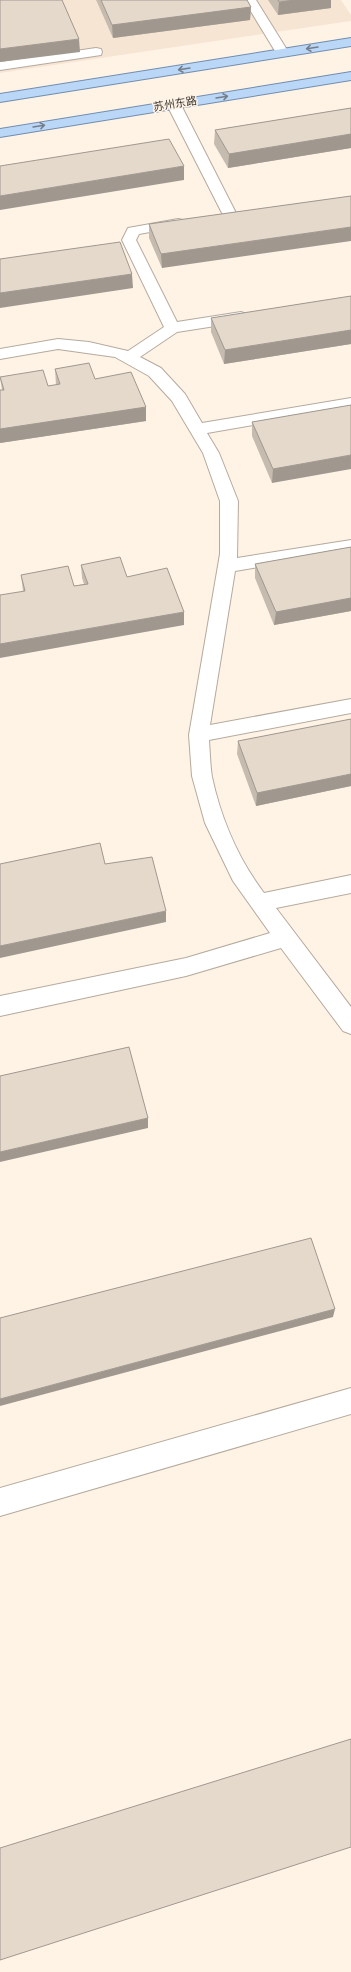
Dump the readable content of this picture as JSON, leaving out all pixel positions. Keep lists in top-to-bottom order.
{
  "streets": {
    "main road": ["苏州东路"]
  }
}
